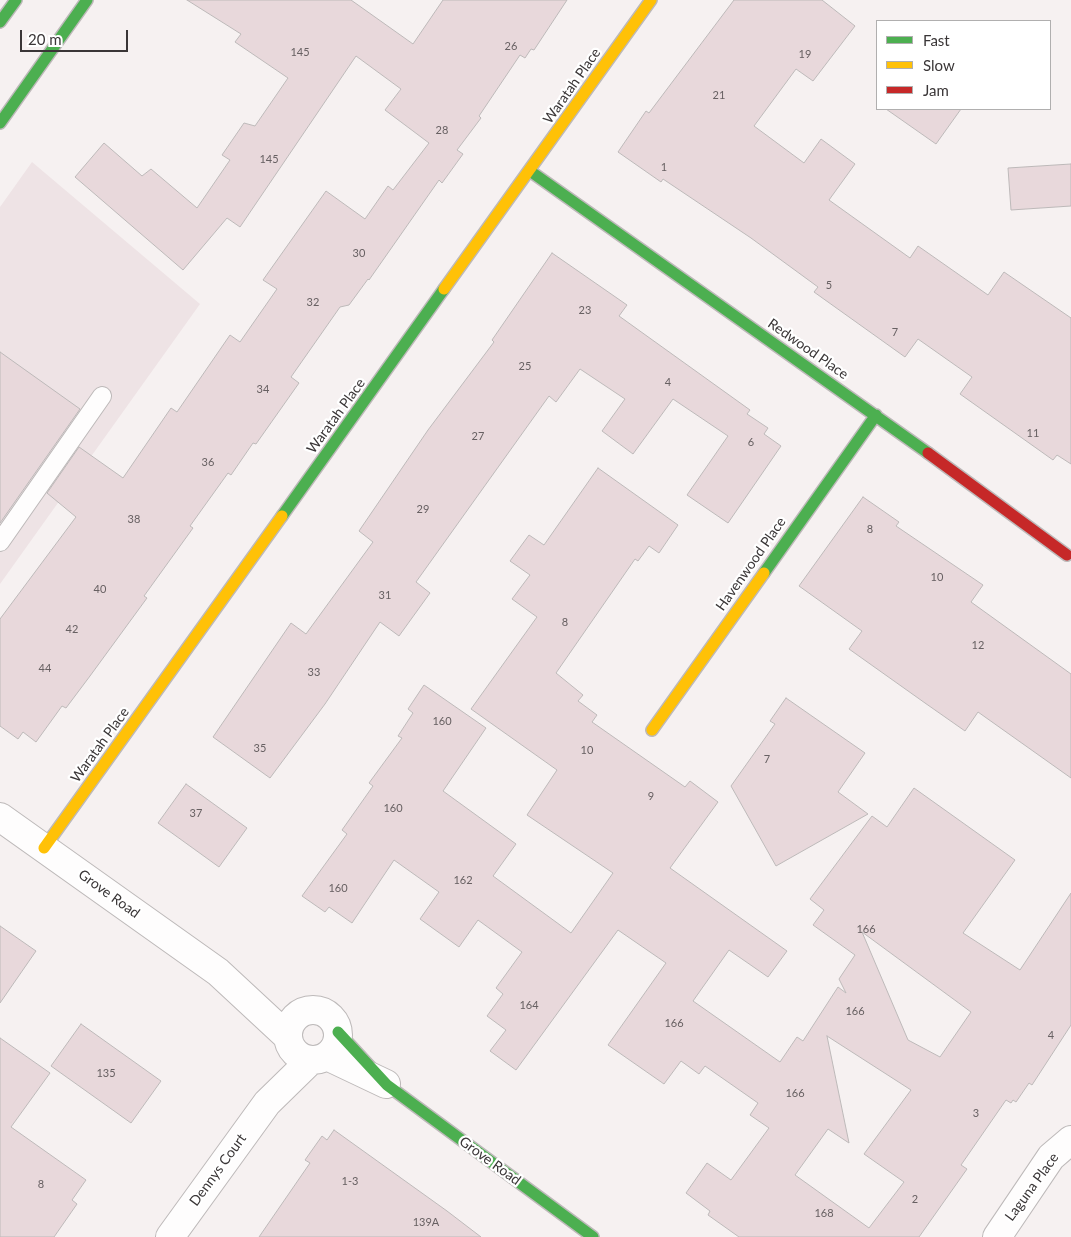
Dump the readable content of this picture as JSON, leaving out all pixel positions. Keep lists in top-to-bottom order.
{
  "streets": {
    "street": [
      "Waratah Place",
      "Redwood Place",
      "Havenwood Place",
      "Grove Road",
      "Dennys Court",
      "Laguna Place"
    ]
  },
  "crossings": [
    ["Waratah Place", "Redwood Place"],
    ["Waratah Place", "Grove Road"],
    ["Redwood Place", "Havenwood Place"],
    ["Grove Road", "Dennys Court"]
  ],
  "house_numbers": [
    "26",
    "145",
    "19",
    "21",
    "28",
    "145",
    "1",
    "30",
    "5",
    "32",
    "23",
    "7",
    "25",
    "4",
    "34",
    "11",
    "27",
    "6",
    "36",
    "29",
    "38",
    "8",
    "10",
    "40",
    "31",
    "8",
    "42",
    "12",
    "44",
    "33",
    "160",
    "35",
    "10",
    "7",
    "9",
    "160",
    "37",
    "162",
    "160",
    "166",
    "164",
    "166",
    "166",
    "4",
    "135",
    "166",
    "3",
    "1-3",
    "8",
    "2",
    "168",
    "139A"
  ],
  "legend": ["Fast", "Slow", "Jam"],
  "scale_bar": "20 m"
}
